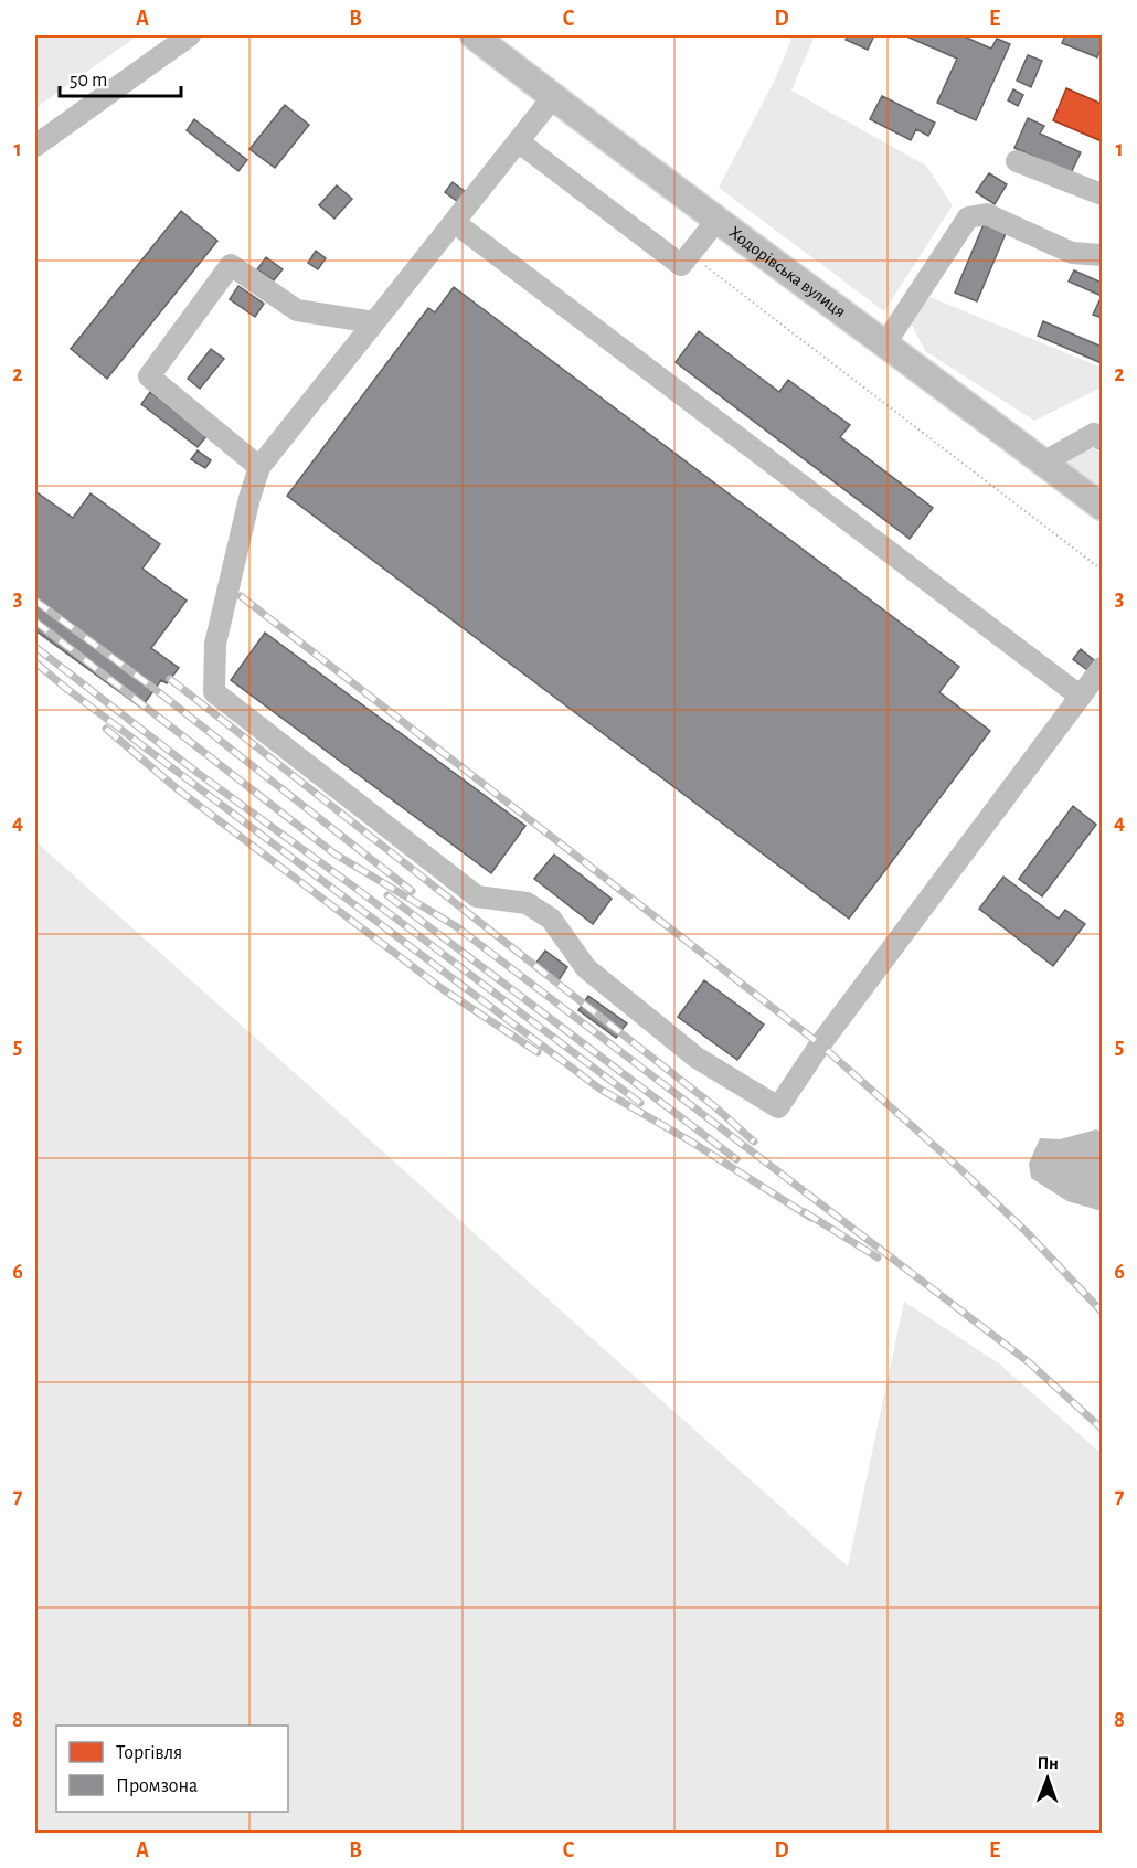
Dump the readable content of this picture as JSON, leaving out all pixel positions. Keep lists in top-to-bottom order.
{
  "streets": {
    "main road": ["Ходорівська вулиця"]
  },
  "legend": ["Торгівля", "Промзона"],
  "scale_bar": "50 m",
  "north": "top",
  "grid": {
    "columns": [
      "A",
      "B",
      "C",
      "D",
      "E"
    ],
    "rows": [
      "1",
      "2",
      "3",
      "4",
      "5",
      "6",
      "7",
      "8"
    ]
  }
}
